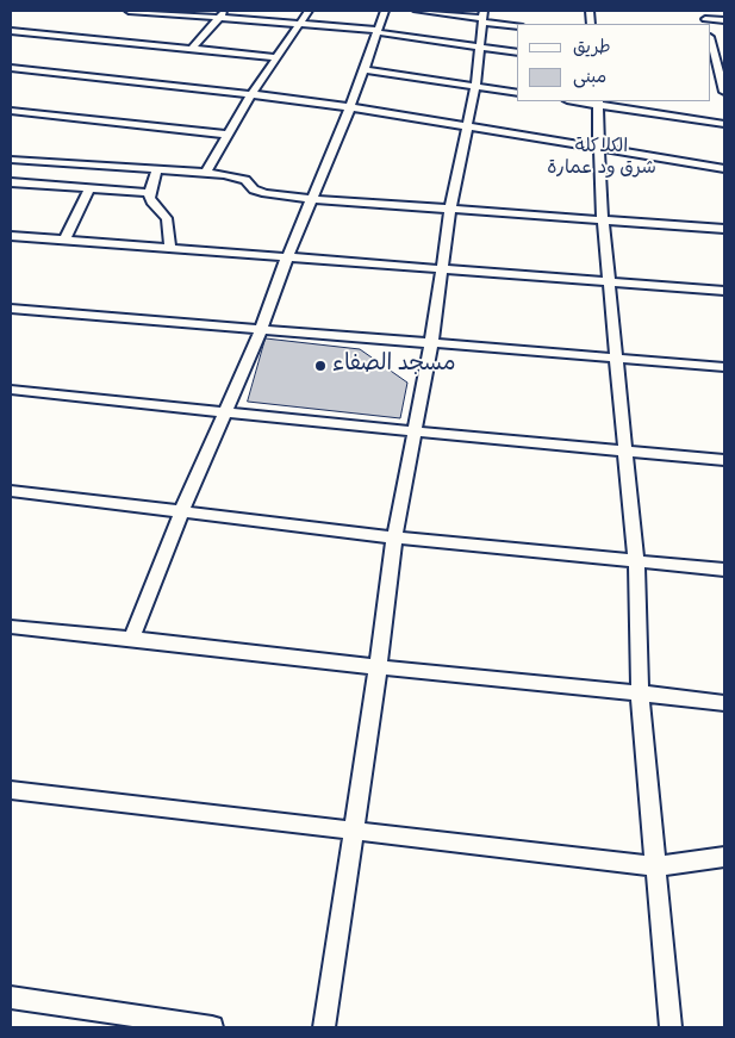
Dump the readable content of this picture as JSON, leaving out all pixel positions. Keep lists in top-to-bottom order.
{
  "districts": ["الكلاكلة شرق ود عمارة"],
  "places": ["مسجد الصفاء"],
  "legend": ["طريق", "مبنى"]
}
